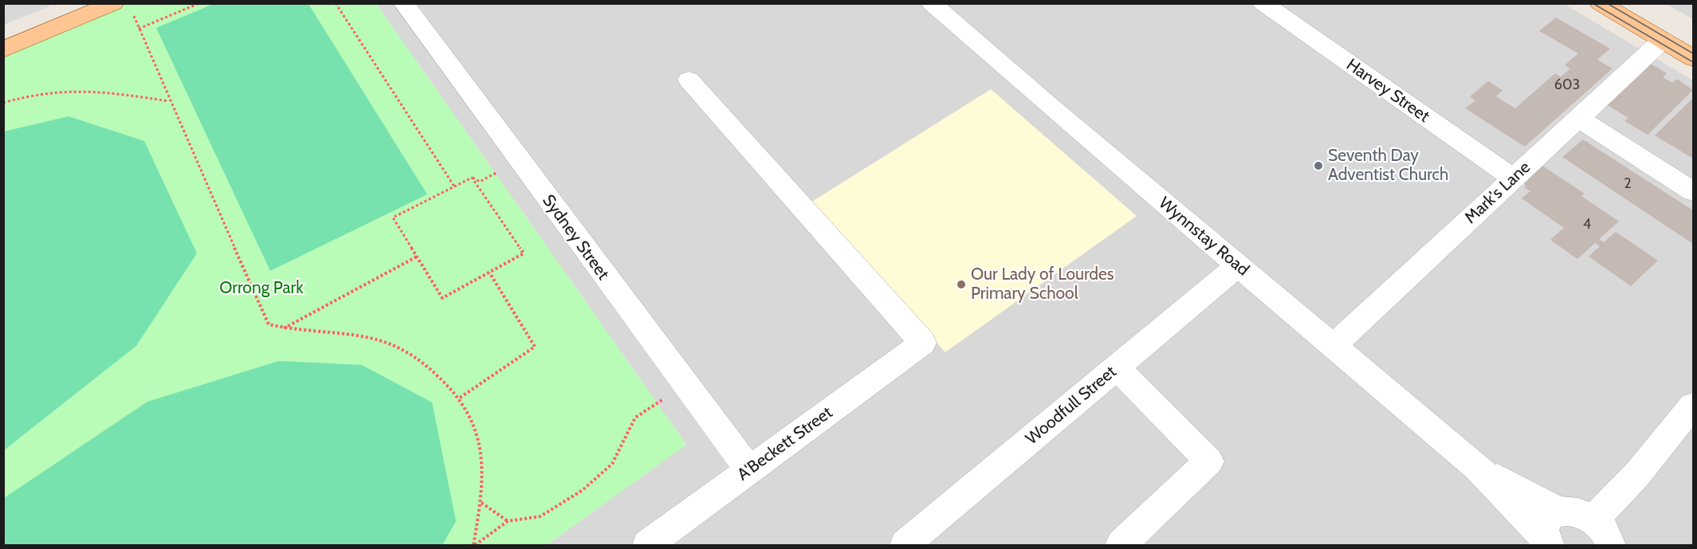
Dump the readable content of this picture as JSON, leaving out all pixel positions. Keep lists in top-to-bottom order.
{
  "streets": {
    "street": [
      "Harvey Street",
      "Mark's Lane",
      "Wynnstay Road",
      "Sydney Street",
      "Woodfull Street",
      "A'Beckett Street"
    ]
  },
  "crossings": [
    ["Harvey Street", "Mark's Lane"],
    ["Mark's Lane", "Wynnstay Road"],
    ["Wynnstay Road", "Woodfull Street"],
    ["Sydney Street", "A'Beckett Street"]
  ],
  "parks": ["Orrong Park"],
  "places": ["Seventh Day Adventist Church", "Our Lady of Lourdes Primary School"],
  "house_numbers": ["603", "2", "4"]
}
